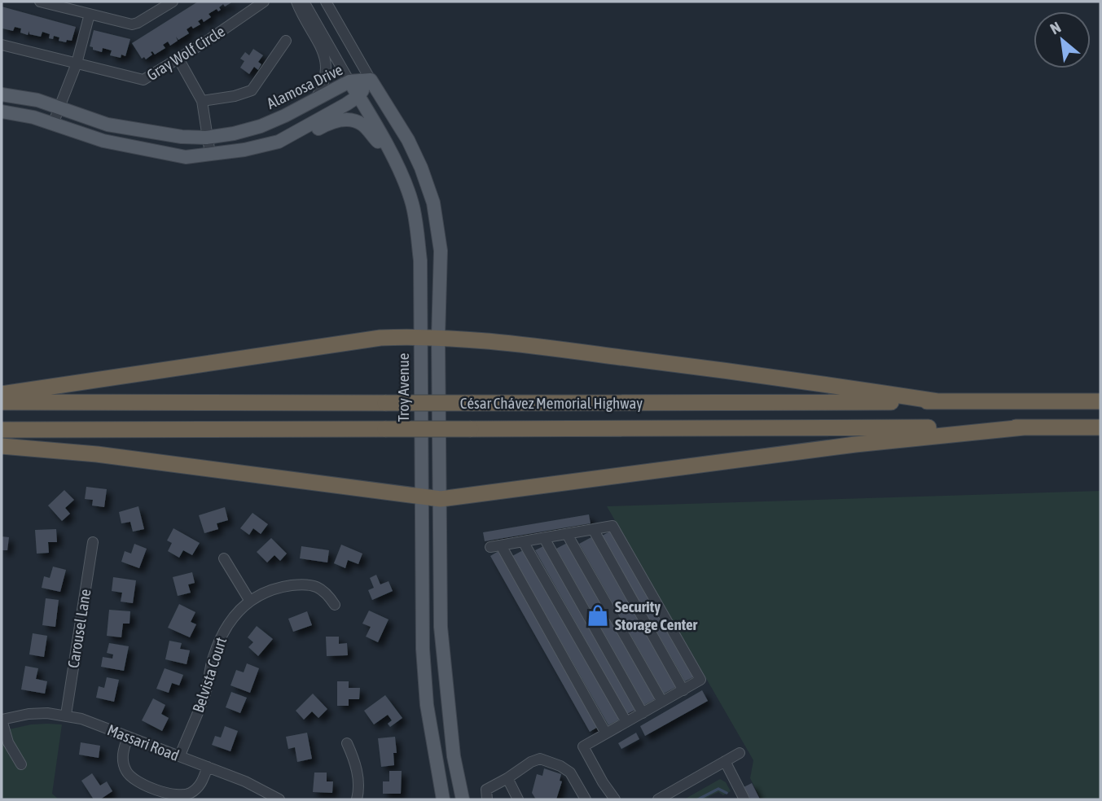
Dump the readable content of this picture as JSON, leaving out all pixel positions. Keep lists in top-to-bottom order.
{
  "streets": {
    "highway": ["César Chávez Memorial Highway"],
    "main road": ["Alamosa Drive", "Troy Avenue"],
    "street": [
      "Gray Wolf Circle",
      "Carousel Lane",
      "Belvista Court",
      "Massari Road"
    ]
  },
  "crossings": [
    ["Alamosa Drive", "Troy Avenue"],
    ["Carousel Lane", "Massari Road"],
    ["Belvista Court", "Massari Road"]
  ],
  "places": {
    "shop": ["Security Storage Center"]
  },
  "north": "top left"
}
